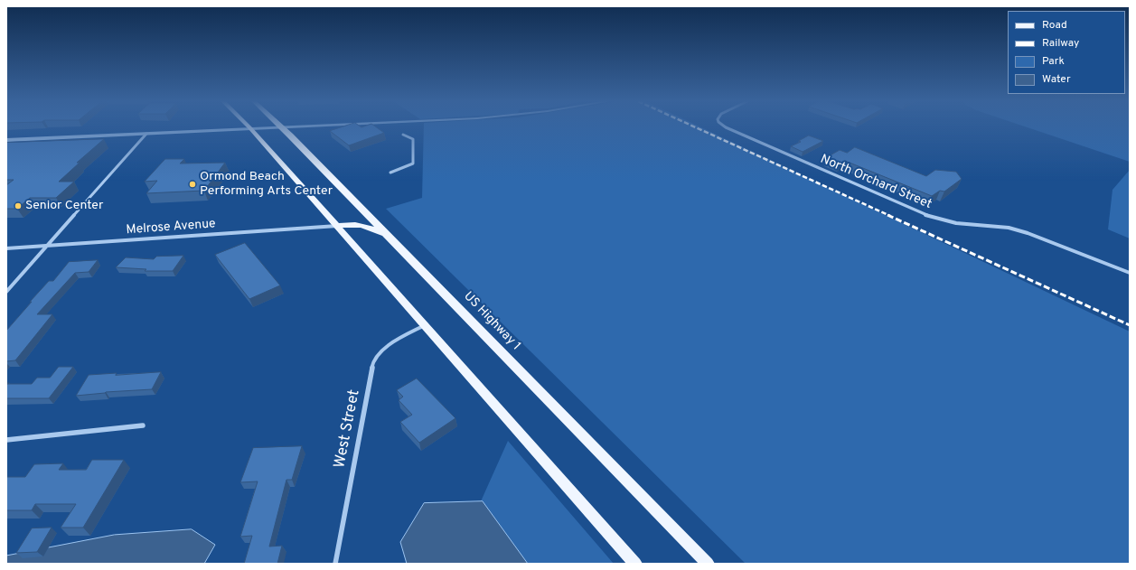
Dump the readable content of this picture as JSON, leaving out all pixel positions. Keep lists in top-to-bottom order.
{
  "streets": {
    "main road": ["US Highway 1"],
    "street": ["North Orchard Street", "Melrose Avenue", "West Street"]
  },
  "places": ["Ormond Beach Performing Arts Center", "Senior Center"],
  "legend": [
    "Road",
    "Railway",
    "Park",
    "Water"
  ]
}
